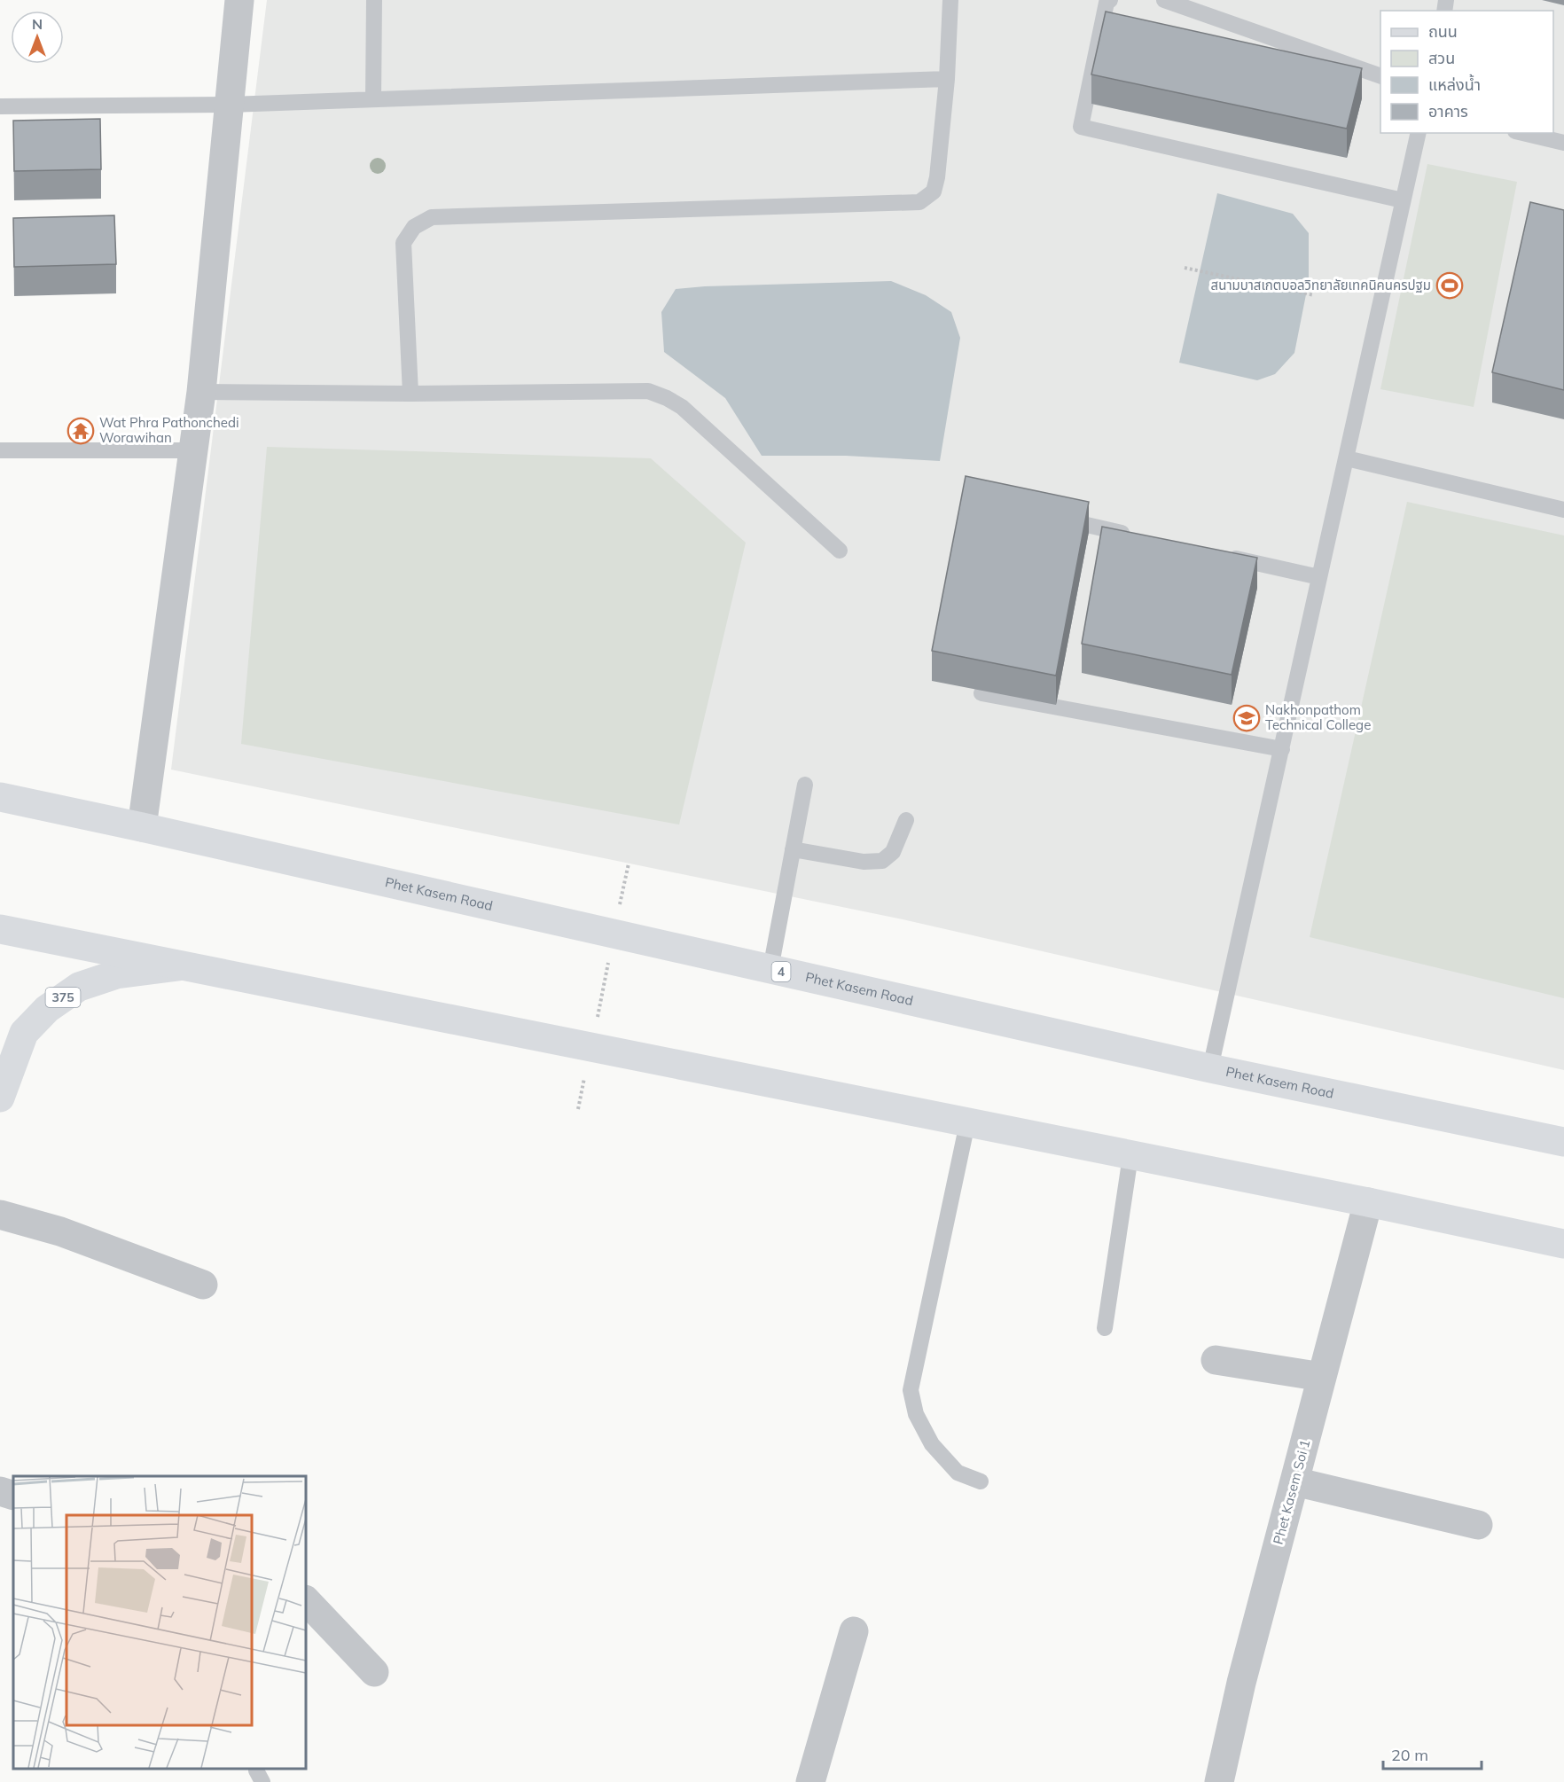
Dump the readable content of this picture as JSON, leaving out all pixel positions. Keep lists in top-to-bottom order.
{
  "streets": {
    "main road": ["Phet Kasem Road", "4", "375"],
    "street": ["Phet Kasem Soi 1"]
  },
  "places": {
    "sports": ["สนามบาสเกตบอลวิทยาลัยเทคนิคนครปฐม"],
    "temple": ["Wat Phra Pathonchedi Worawihan"],
    "school or university": ["Nakhonpathom Technical College"]
  },
  "legend": [
    "ถนน",
    "สวน",
    "แหล่งน้ำ",
    "อาคาร"
  ],
  "scale_bar": "20 m",
  "north": "top"
}
